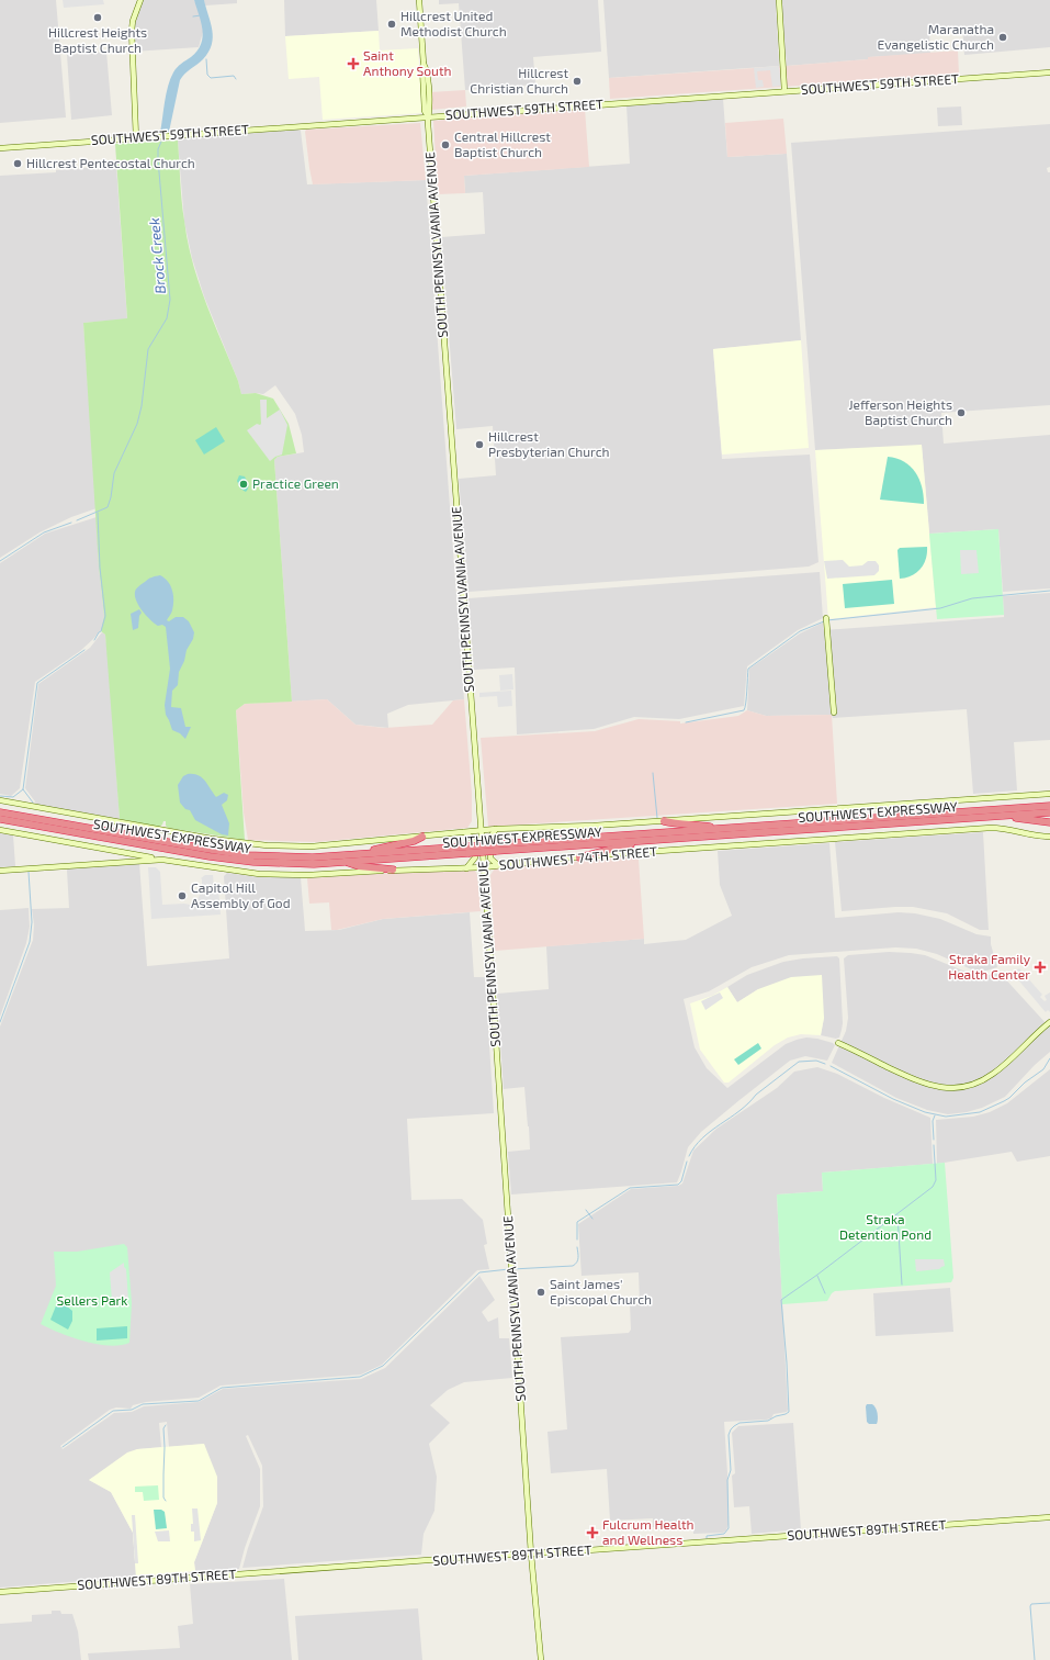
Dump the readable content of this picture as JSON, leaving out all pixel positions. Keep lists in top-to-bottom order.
{
  "streets": {
    "highway": ["SOUTHWEST EXPRESSWAY"],
    "main road": [
      "SOUTHWEST 59TH STREET",
      "SOUTH PENNSYLVANIA AVENUE",
      "SOUTHWEST 74TH STREET",
      "SOUTHWEST 89TH STREET"
    ]
  },
  "crossings": [
    ["SOUTHWEST 59TH STREET", "SOUTH PENNSYLVANIA AVENUE"],
    ["SOUTH PENNSYLVANIA AVENUE", "SOUTHWEST 74TH STREET"],
    ["SOUTH PENNSYLVANIA AVENUE", "SOUTHWEST 89TH STREET"]
  ],
  "water": ["Brock Creek"],
  "parks": ["Straka Detention Pond", "Sellers Park"],
  "places": {
    "other": [
      "Hillcrest Heights Baptist Church",
      "Hillcrest United Methodist Church",
      "Maranatha Evangelistic Church",
      "Hillcrest Christian Church",
      "Central Hillcrest Baptist Church",
      "Hillcrest Pentecostal Church",
      "Jefferson Heights Baptist Church",
      "Hillcrest Presbyterian Church",
      "Practice Green",
      "Capitol Hill Assembly of God",
      "Saint James' Episcopal Church"
    ],
    "health": ["Saint Anthony South", "Straka Family Health Center", "Fulcrum Health and Wellness"]
  }
}
